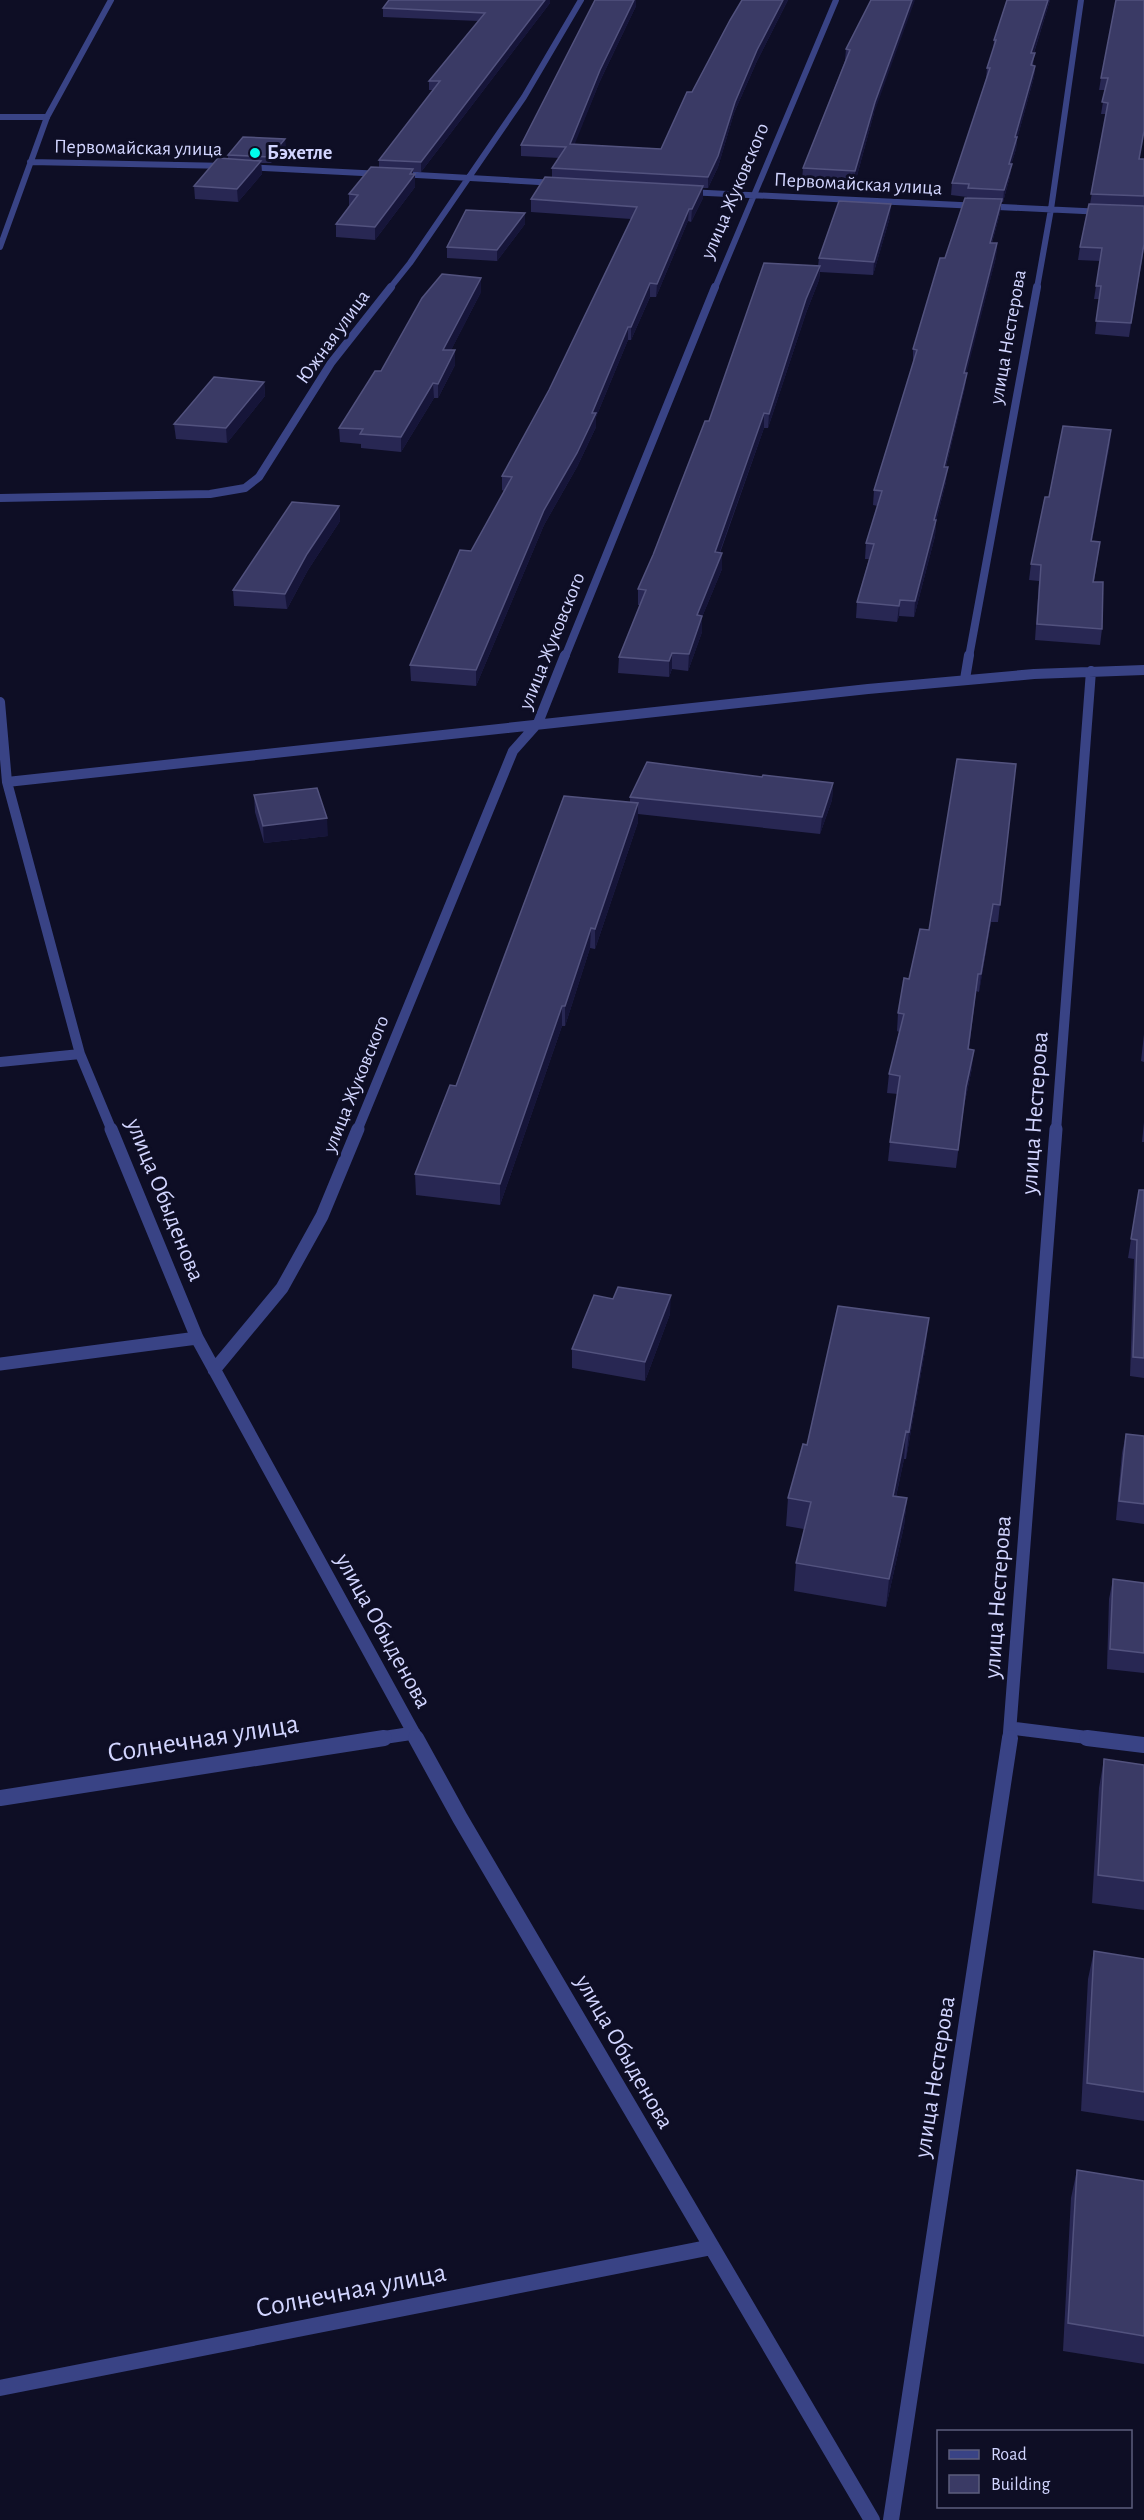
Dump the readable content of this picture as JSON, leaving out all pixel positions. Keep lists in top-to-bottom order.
{
  "streets": {
    "street": [
      "Первомайская улица",
      "улица Жуковского",
      "Южная улица",
      "улица Нестерова",
      "улица Обыденова",
      "Солнечная улица"
    ]
  },
  "crossings": [
    ["Первомайская улица", "улица Жуковского"],
    ["Первомайская улица", "Южная улица"],
    ["Первомайская улица", "улица Нестерова"],
    ["улица Жуковского", "улица Обыденова"],
    ["улица Обыденова", "Солнечная улица"]
  ],
  "places": ["Бэхетле"],
  "legend": ["Road", "Building"]
}
